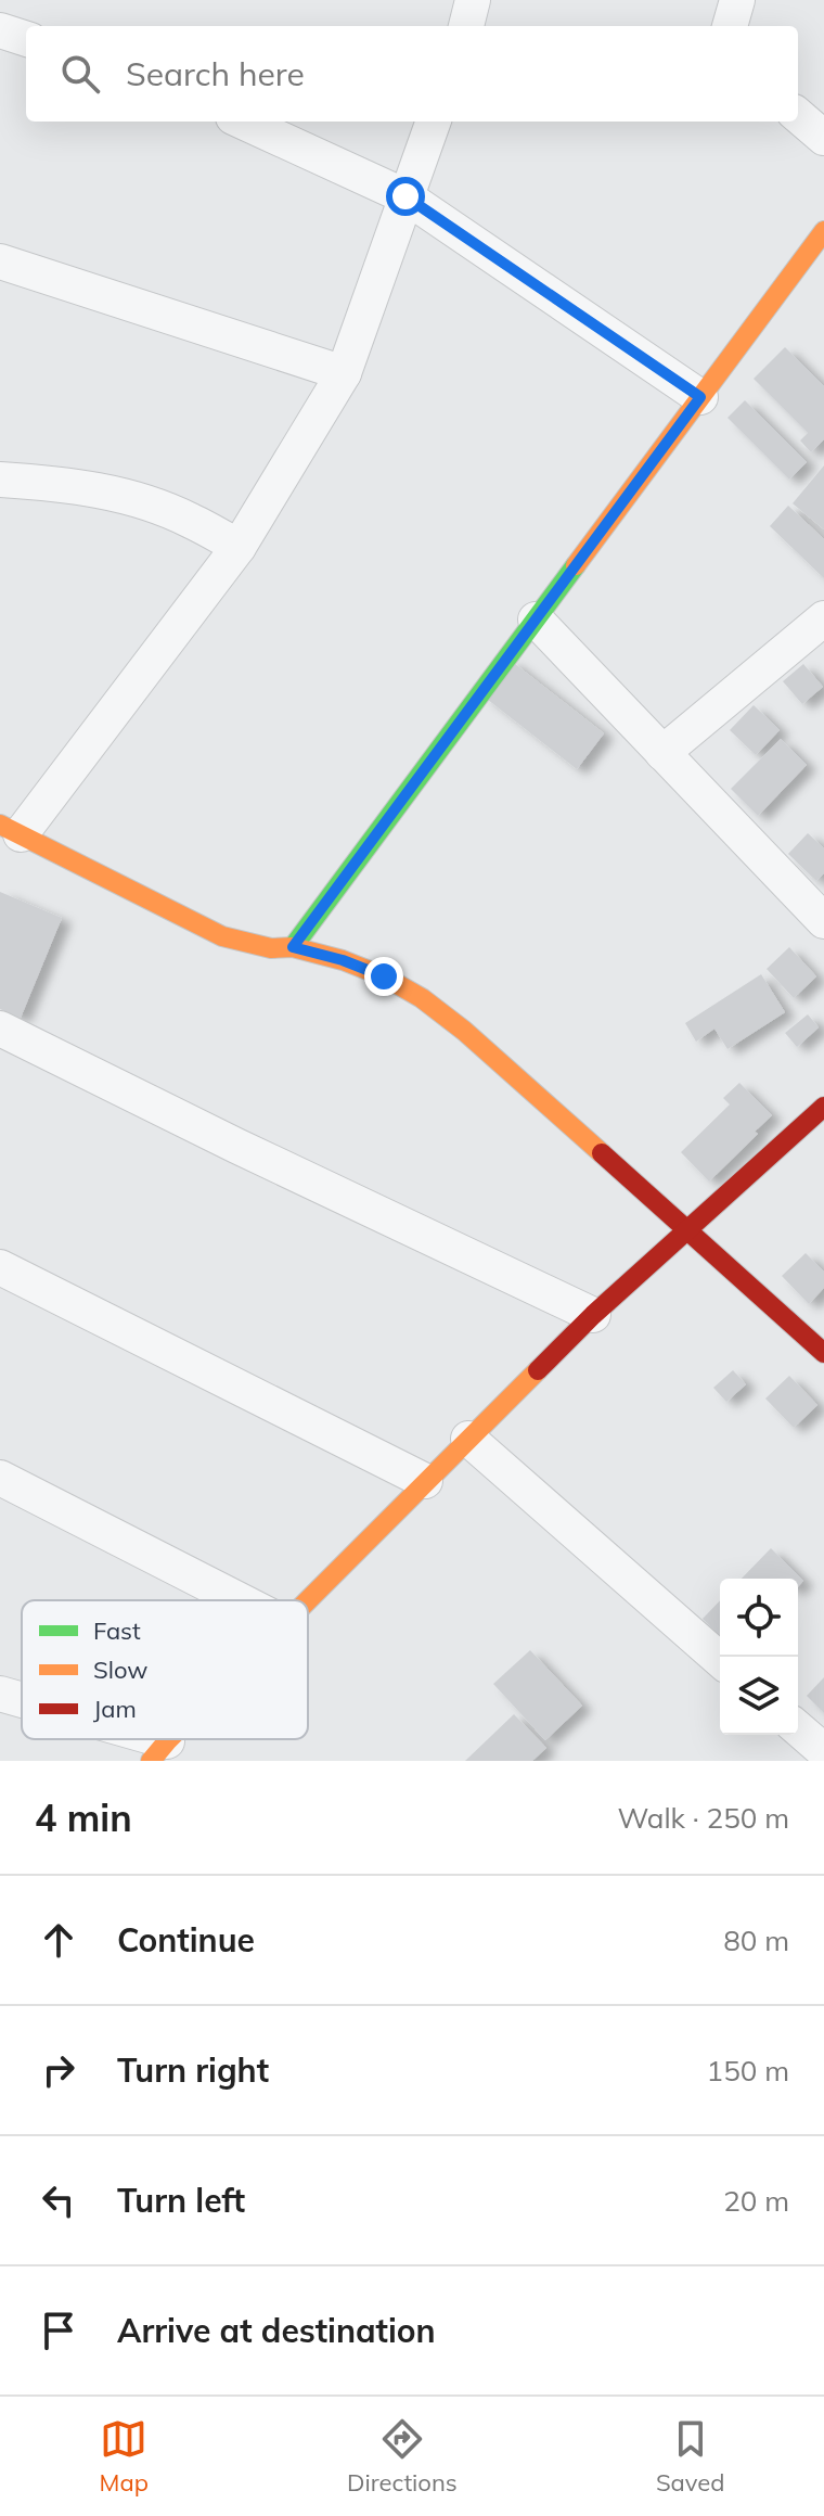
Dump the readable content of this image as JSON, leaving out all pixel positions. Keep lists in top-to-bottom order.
{
  "legend": ["Fast", "Slow", "Jam"],
  "page": {
    "search": "Search here",
    "heading": ["4 min", "Walk · 250 m"],
    "list": [
      ["Continue", "80 m"],
      ["Turn right", "150 m"],
      ["Turn left", "20 m"],
      "Arrive at destination"
    ],
    "nav": ["Map", "Directions", "Saved"]
  }
}
